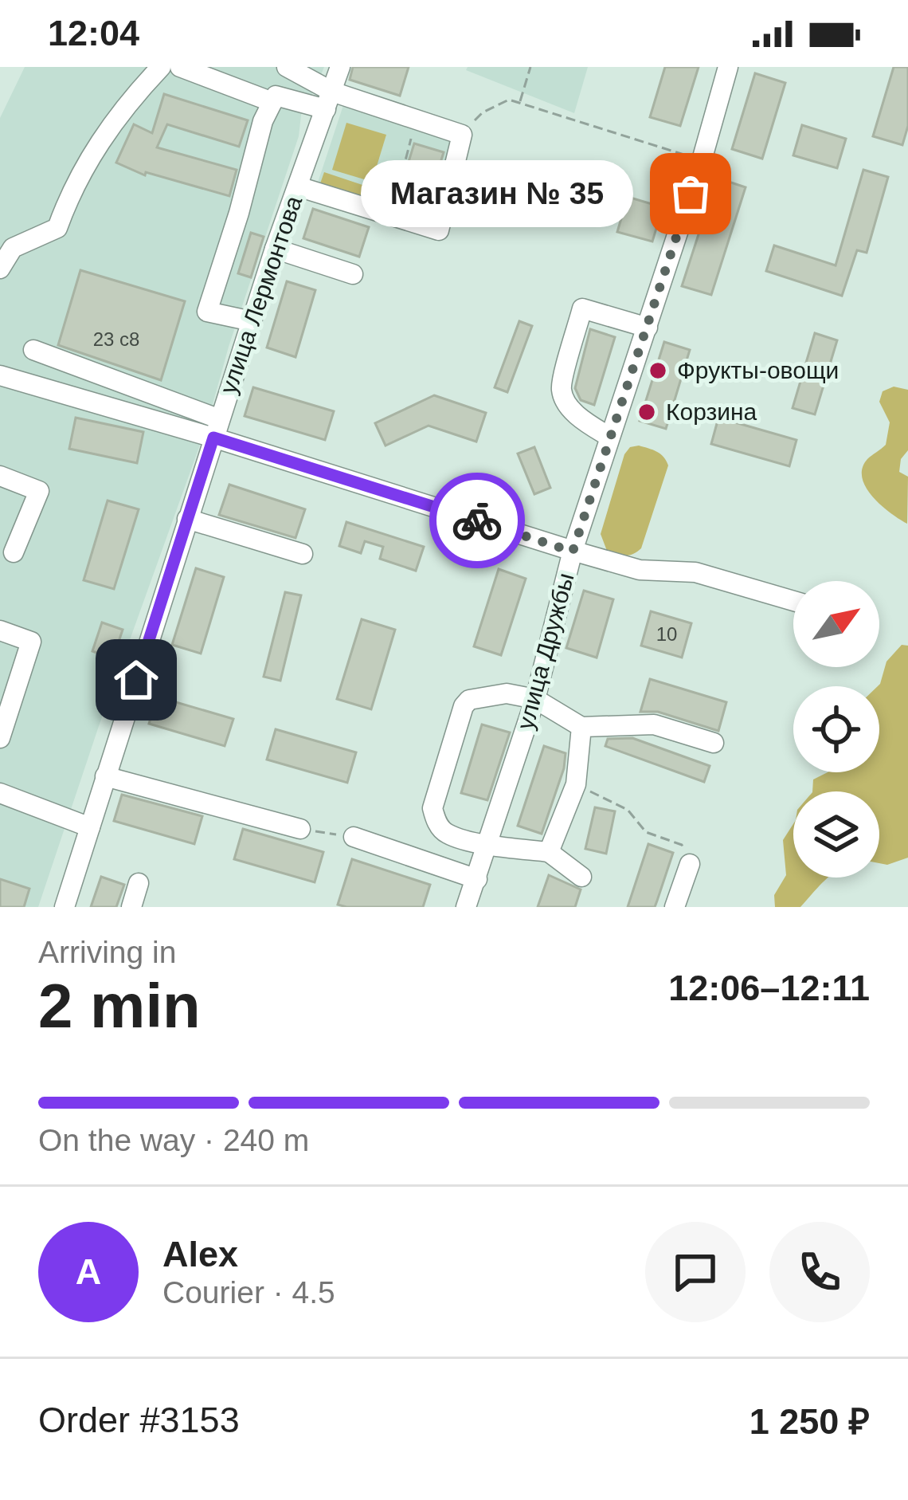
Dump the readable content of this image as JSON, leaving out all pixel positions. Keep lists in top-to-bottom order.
{
  "streets": {
    "street": ["улица Лермонтова", "улица Дружбы"]
  },
  "places": ["Магазин № 35", "Фрукты-овощи", "Корзина"],
  "house_numbers": ["23 с8", "10"],
  "north": "top right",
  "page": {
    "status": "12:04",
    "bubble": "Магазин № 35",
    "heading": ["2 min", "Arriving in", "12:06–12:11"],
    "panel": [
      "Alex",
      "Courier · 4.5",
      "Order #3153",
      "1 250 ₽"
    ],
    "bar": "On the way · 240 m",
    "round": "A"
  }
}
